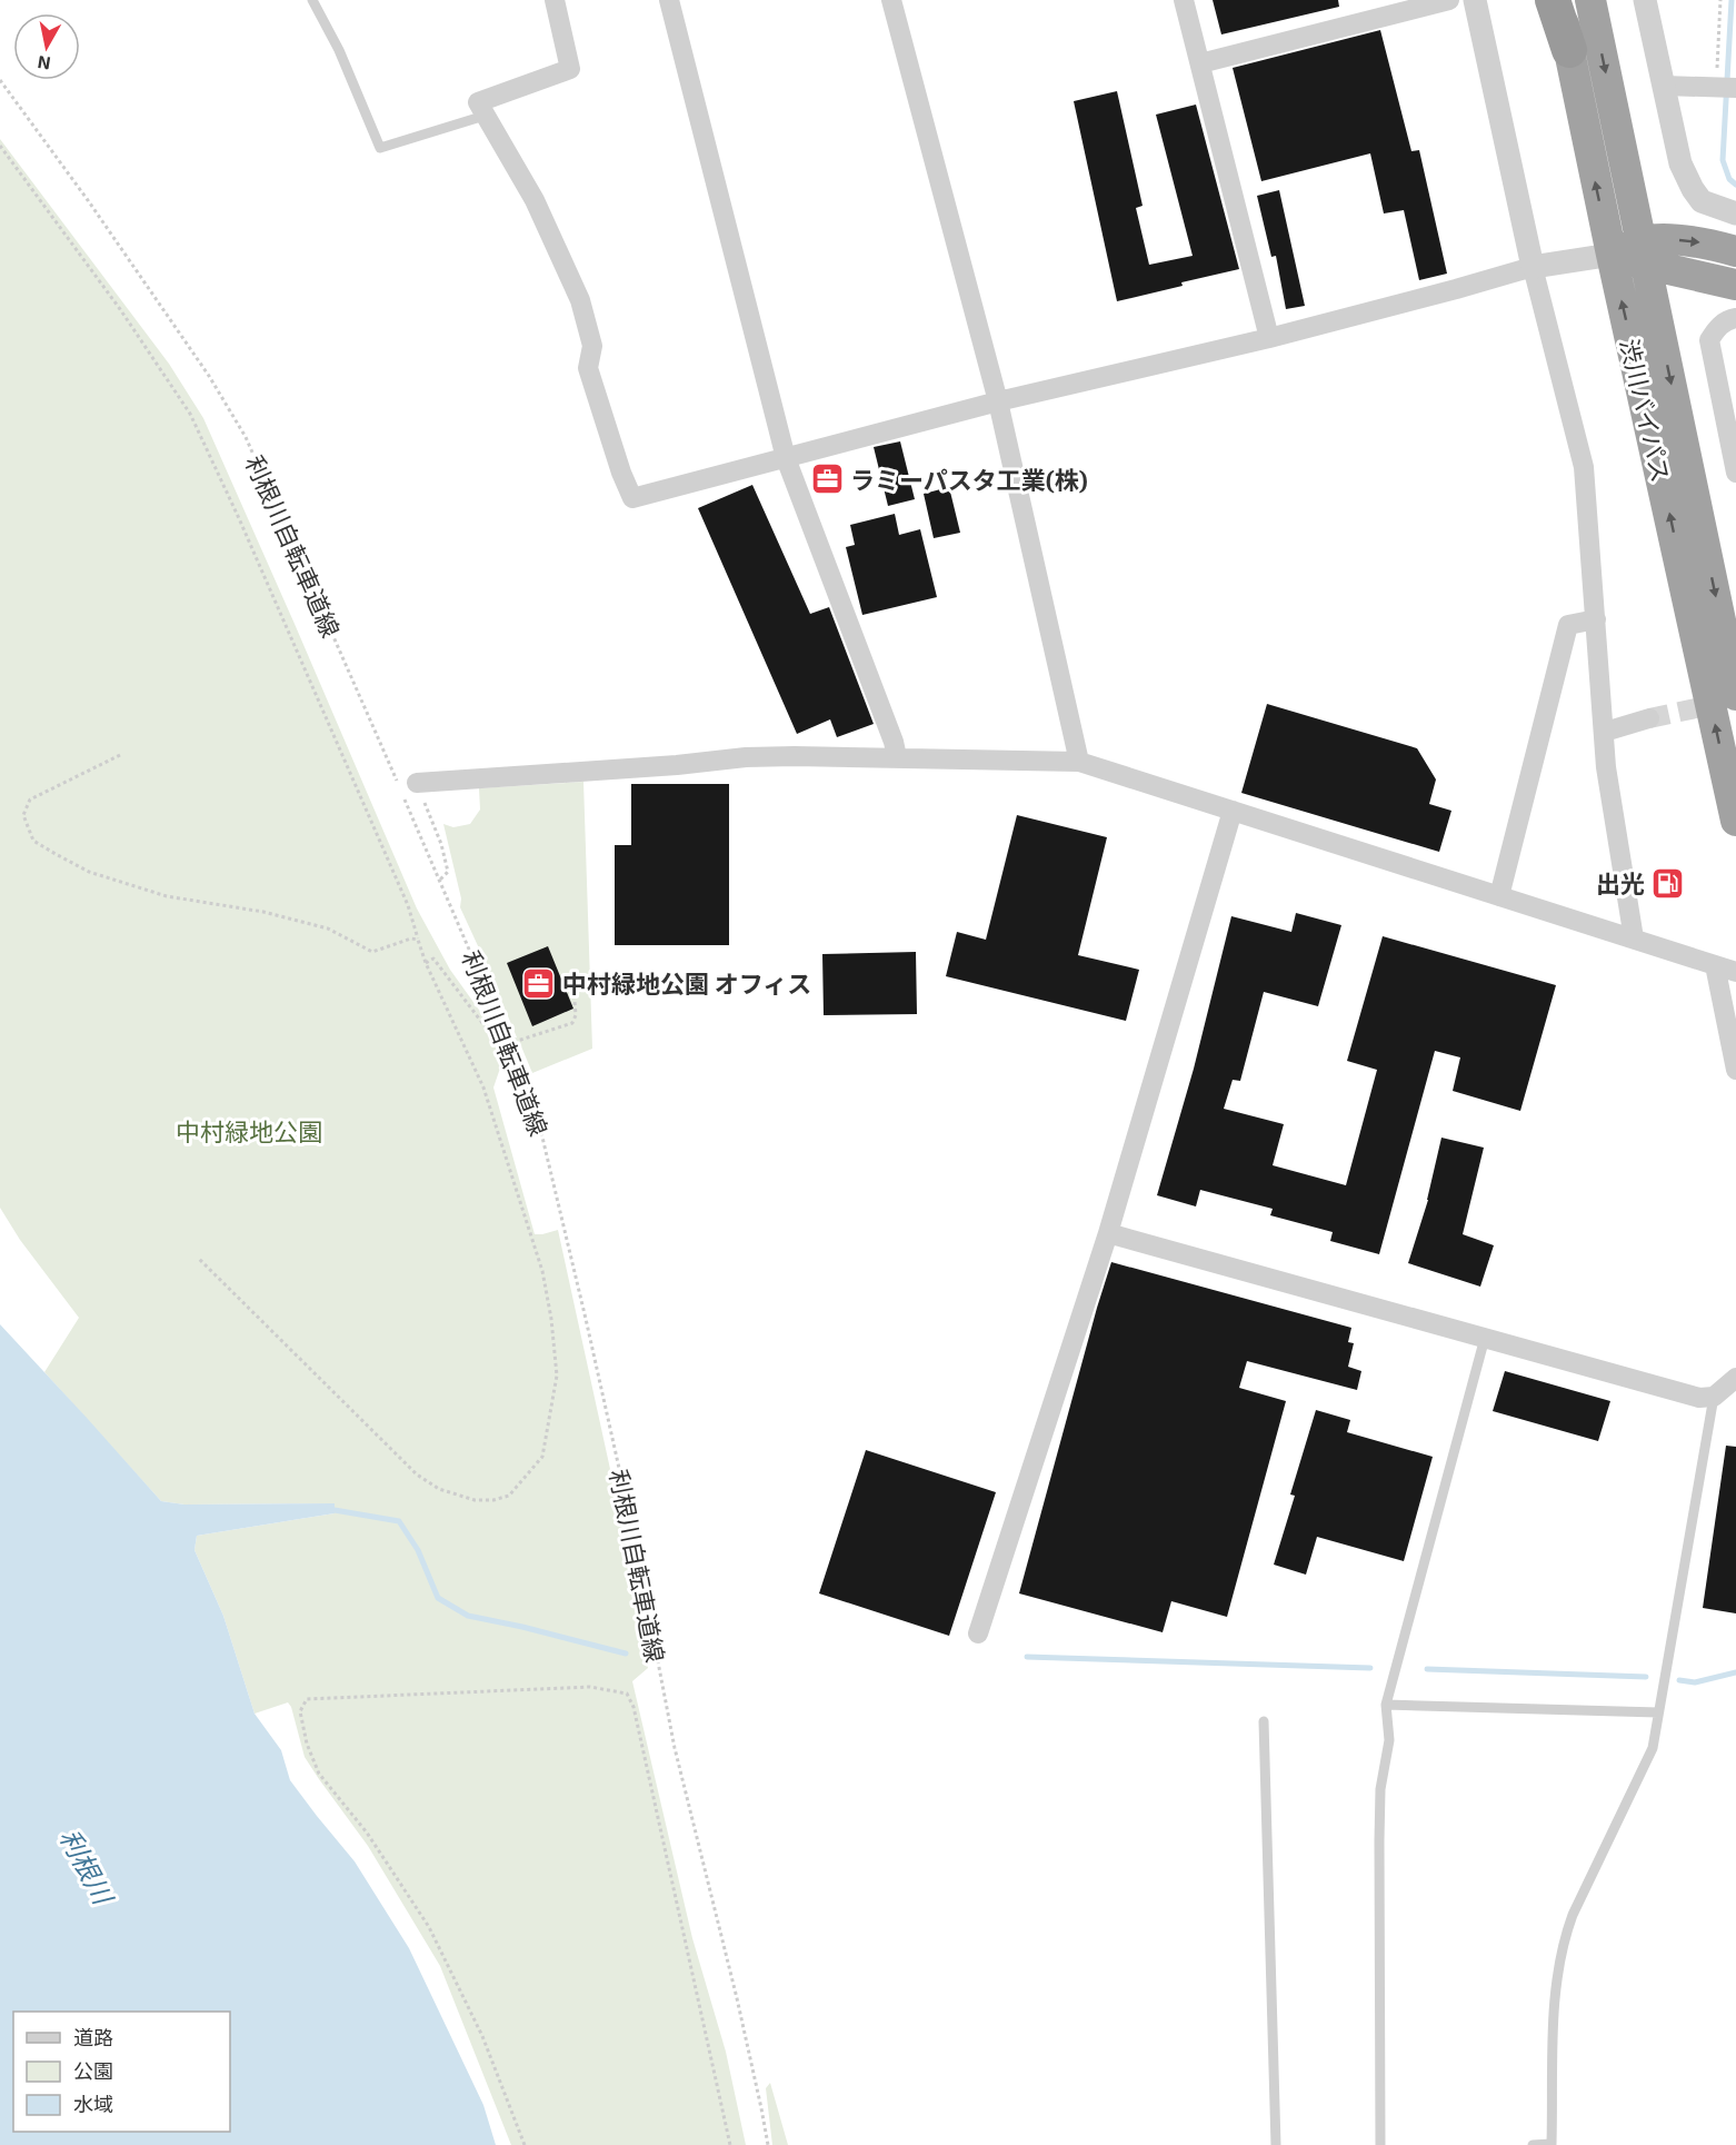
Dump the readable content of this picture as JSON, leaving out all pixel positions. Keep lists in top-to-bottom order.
{
  "streets": {
    "highway": ["渋川バイパス"],
    "path": ["利根川自転車道線"]
  },
  "water": ["利根川"],
  "parks": ["中村緑地公園"],
  "places": {
    "office": ["ラミーパスタ工業(株)", "中村緑地公園 オフィス"],
    "fuel station": ["出光"]
  },
  "legend": ["道路", "公園", "水域"],
  "north": "bottom"
}
